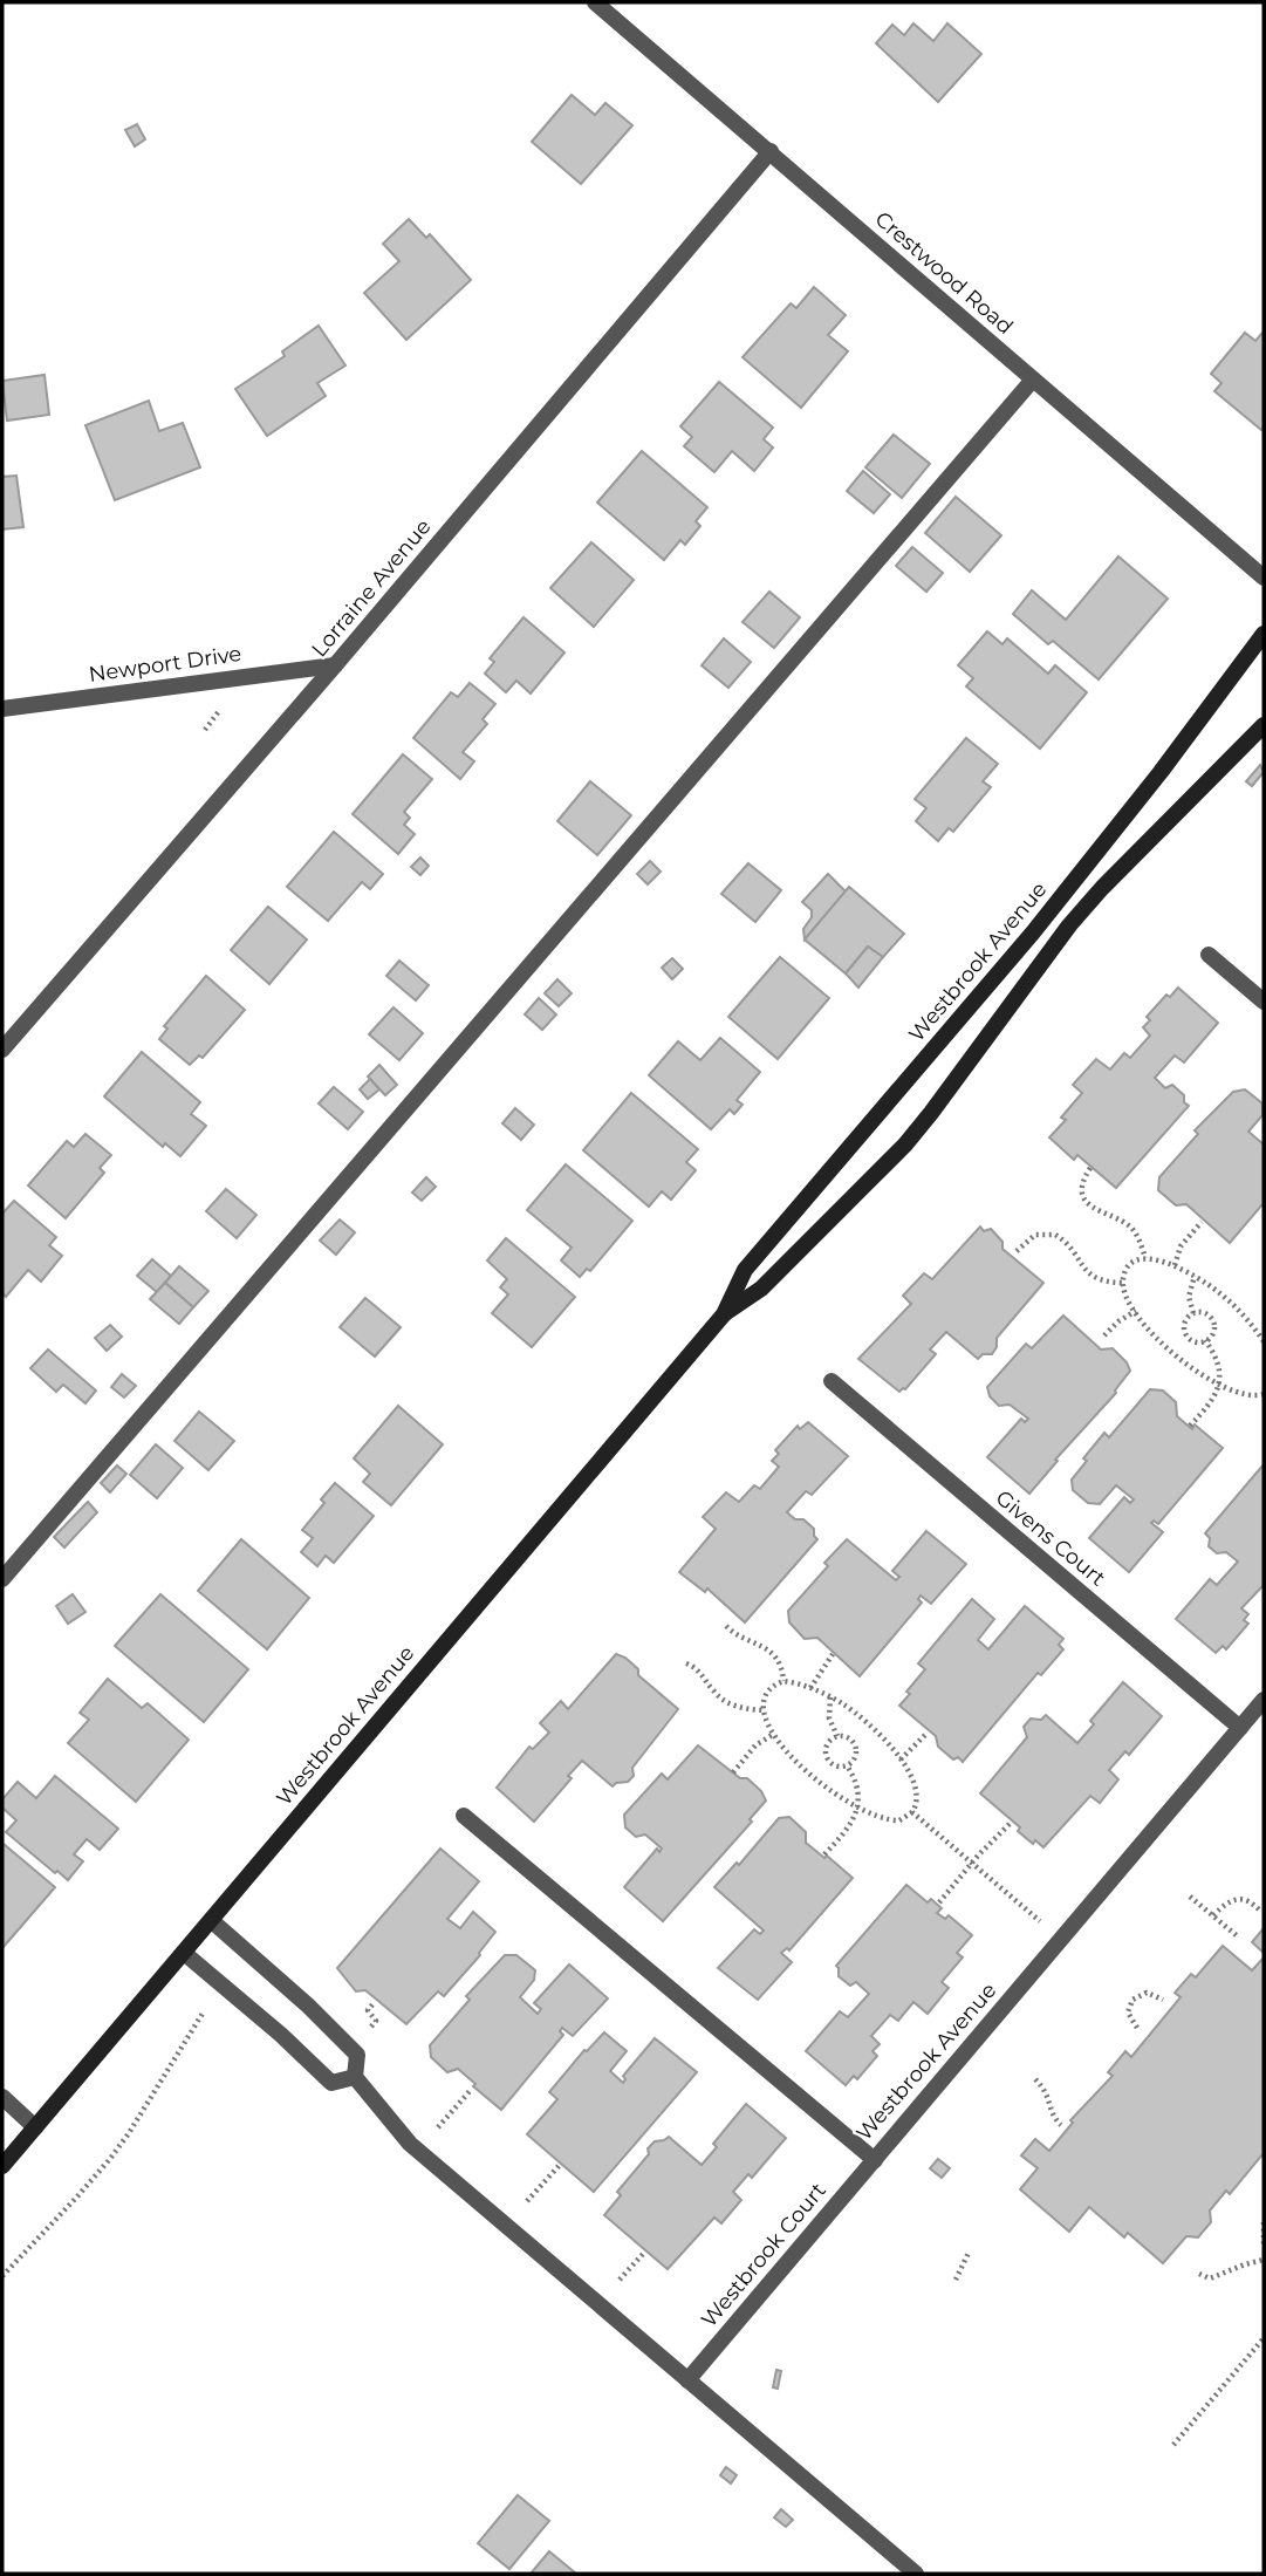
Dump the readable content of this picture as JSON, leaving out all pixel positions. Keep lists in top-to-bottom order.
{
  "streets": {
    "street": [
      "Crestwood Road",
      "Lorraine Avenue",
      "Newport Drive",
      "Westbrook Avenue",
      "Givens Court",
      "Westbrook Court"
    ]
  },
  "crossings": [
    ["Crestwood Road", "Lorraine Avenue"],
    ["Lorraine Avenue", "Newport Drive"],
    ["Westbrook Avenue", "Givens Court"],
    ["Westbrook Avenue", "Westbrook Court"]
  ]
}
